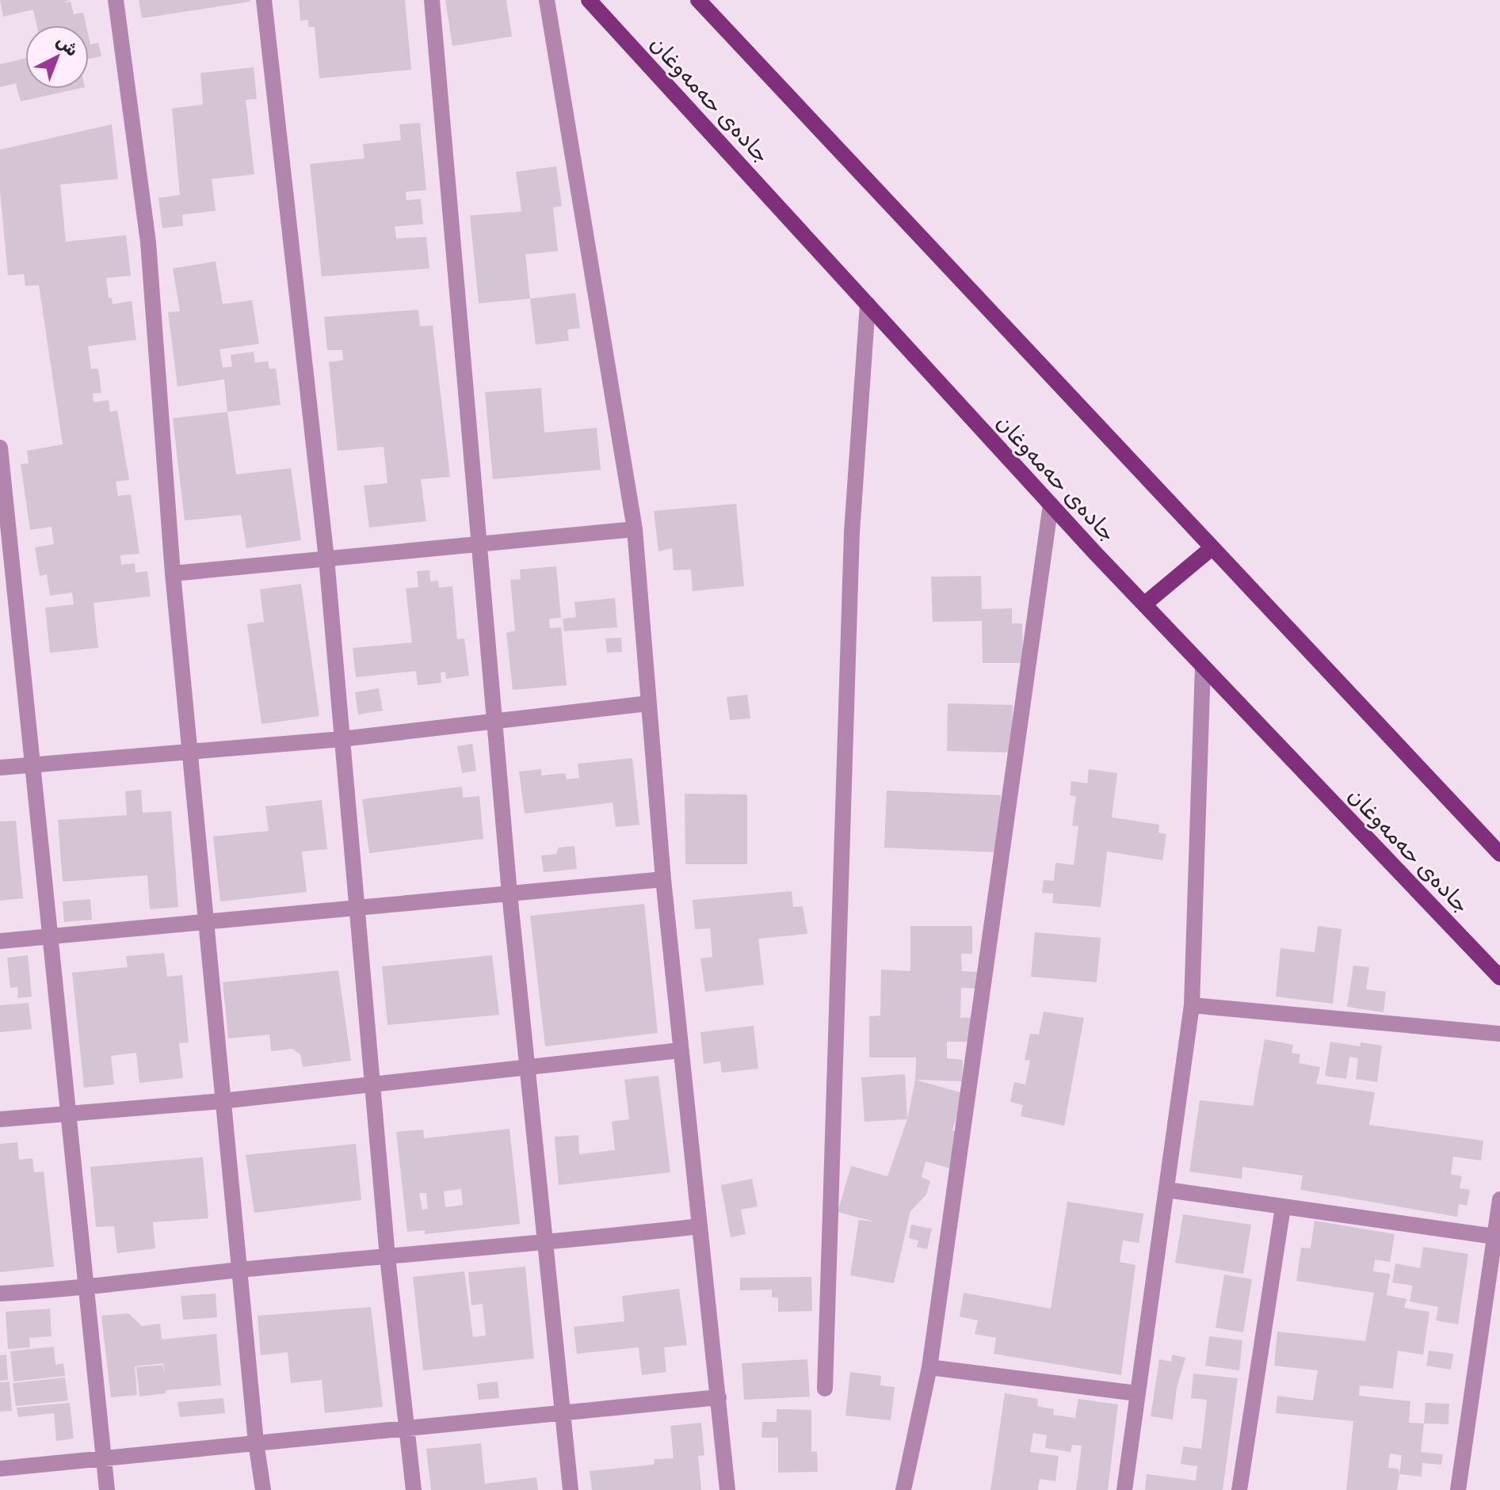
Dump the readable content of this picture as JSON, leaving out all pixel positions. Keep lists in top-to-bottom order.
{
  "streets": {
    "main road": ["جادەی حەمەوغان"]
  },
  "north": "top right"
}
